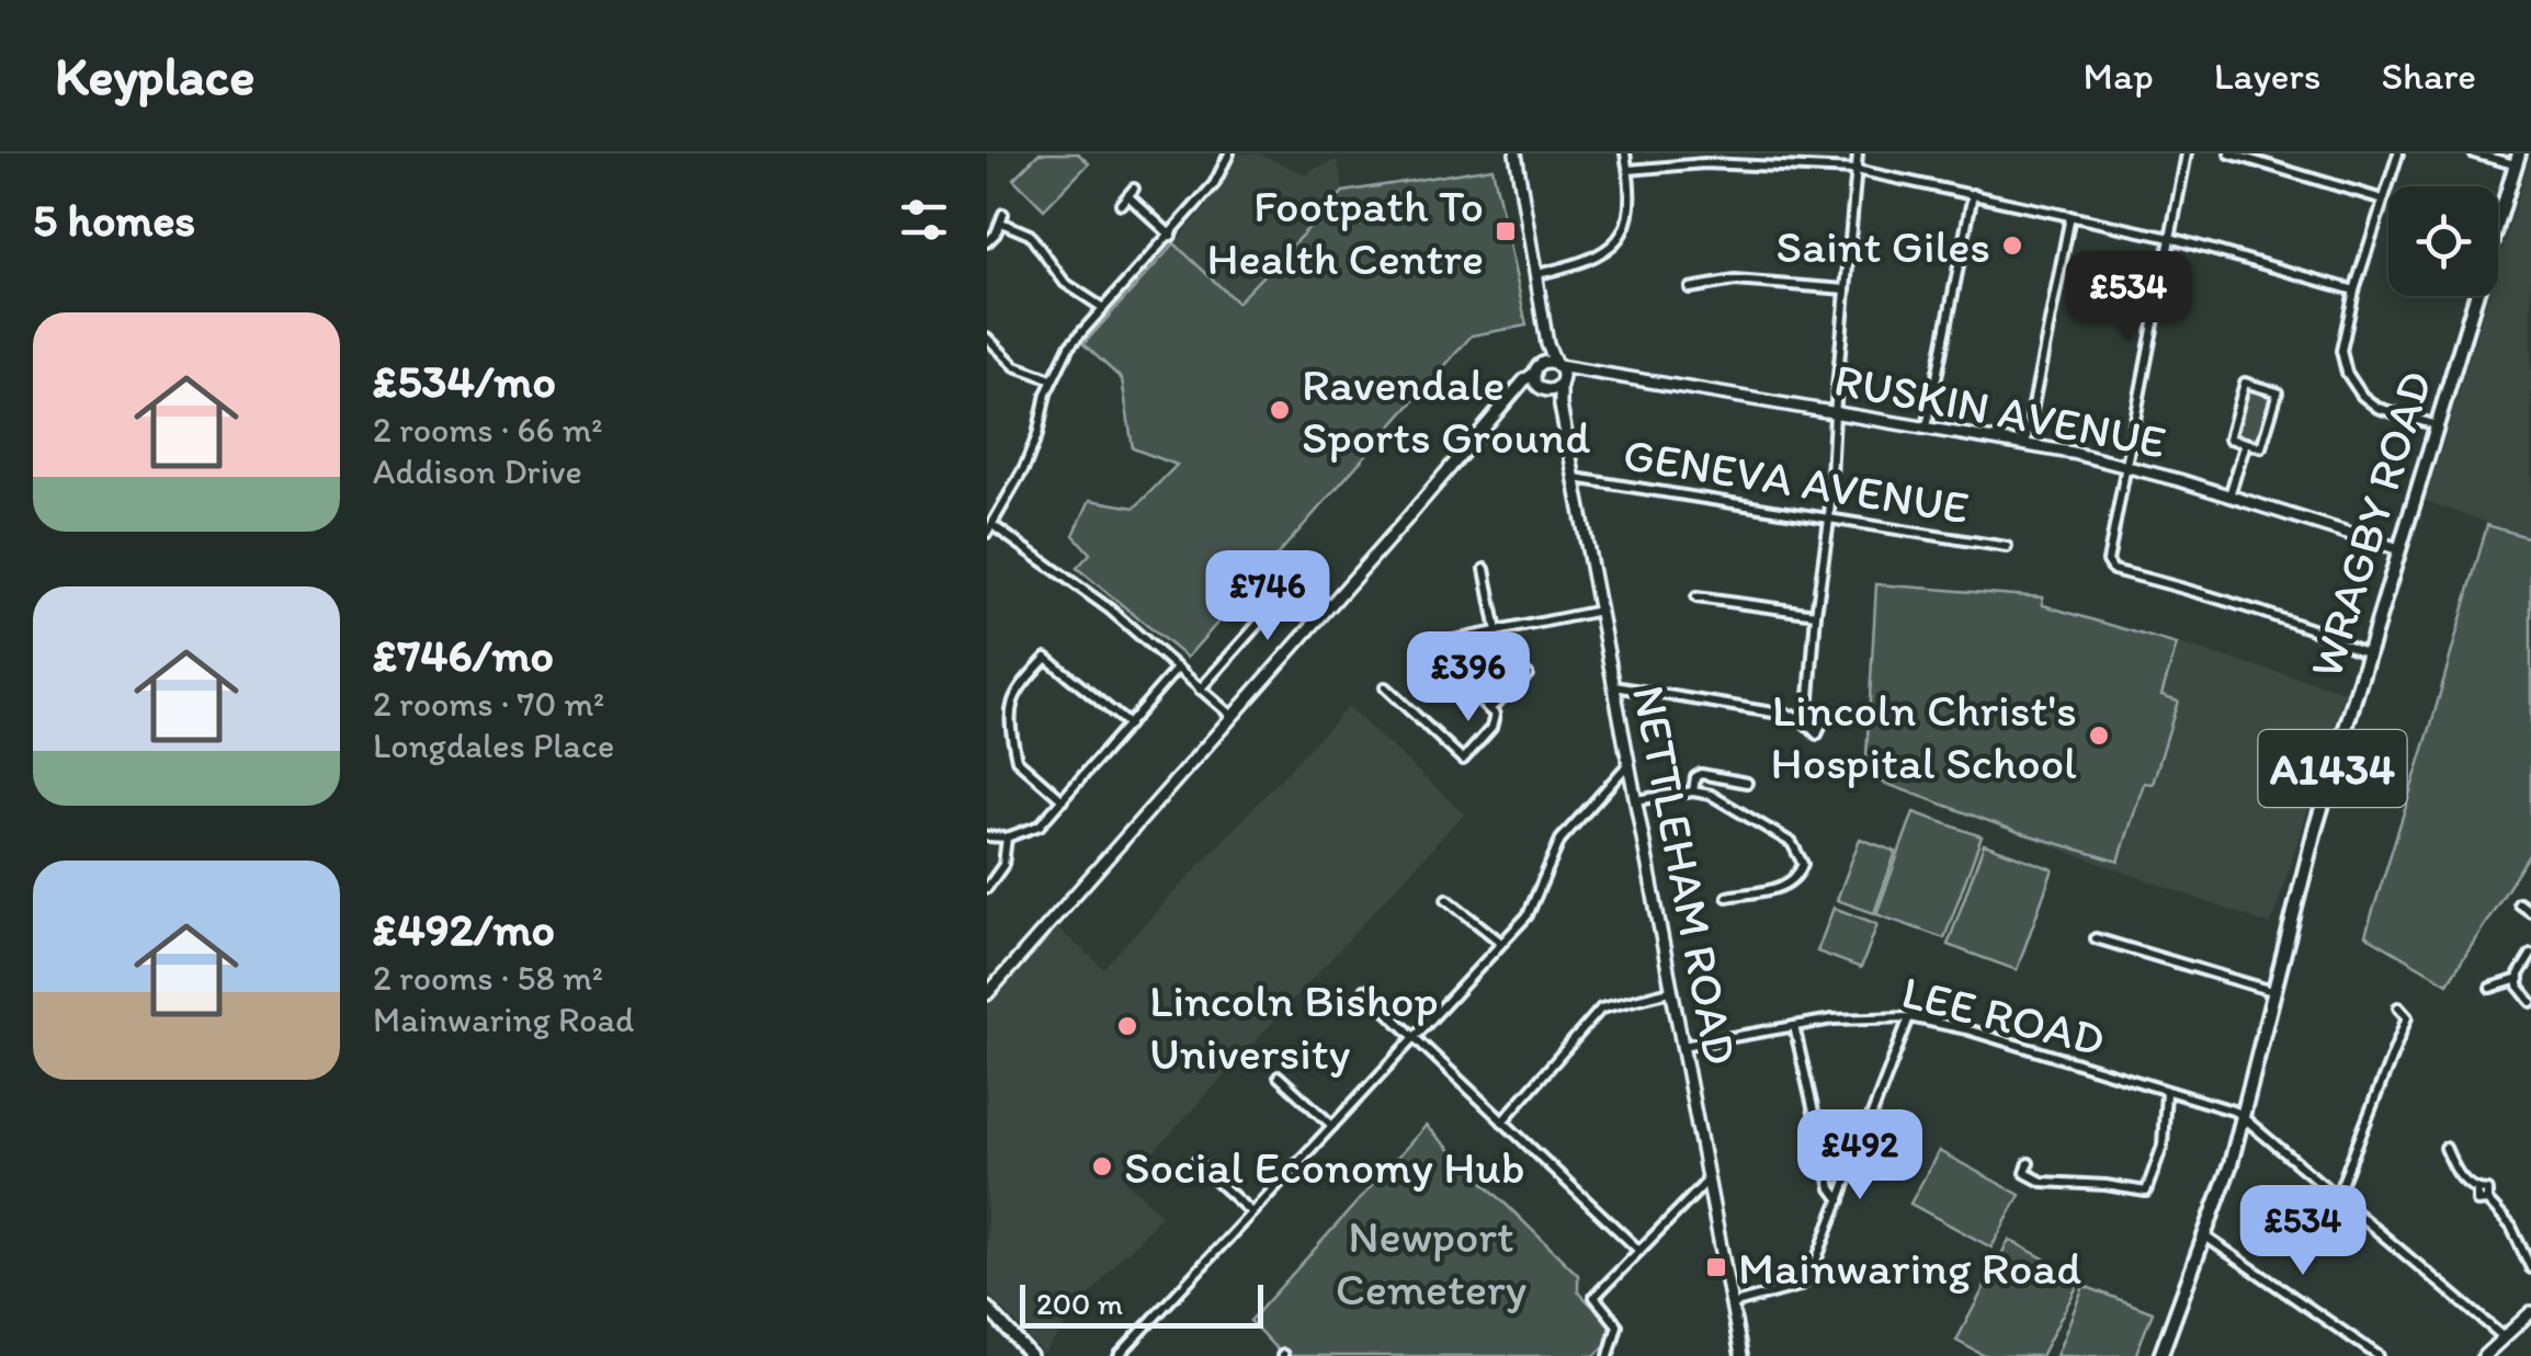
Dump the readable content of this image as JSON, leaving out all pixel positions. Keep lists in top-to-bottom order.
{
  "streets": {
    "main road": [
      "RUSKIN AVENUE",
      "WRAGBY ROAD",
      "A1434",
      "NETTLEHAM ROAD"
    ],
    "street": ["GENEVA AVENUE", "LEE ROAD"]
  },
  "crossings": [
    ["RUSKIN AVENUE", "WRAGBY ROAD"],
    ["RUSKIN AVENUE", "NETTLEHAM ROAD"],
    ["GENEVA AVENUE", "NETTLEHAM ROAD"],
    ["WRAGBY ROAD", "LEE ROAD"],
    ["NETTLEHAM ROAD", "LEE ROAD"]
  ],
  "parks": ["Newport Cemetery"],
  "places": {
    "transit": ["Footpath To Health Centre", "Mainwaring Road"],
    "other": [
      "Saint Giles",
      "Ravendale Sports Ground",
      "Lincoln Christ's Hospital School",
      "Lincoln Bishop University",
      "Social Economy Hub"
    ]
  },
  "scale_bar": "200 m",
  "page": {
    "header": "Keyplace",
    "nav": ["Map", "Layers", "Share"],
    "heading": "5 homes",
    "price": [
      "£534",
      "£746",
      "£396",
      "£492",
      "£534"
    ],
    "list": [
      {
        "name": "£534/mo",
        "note": "2 rooms · 66 m² · Addison Drive"
      },
      {
        "name": "£746/mo",
        "note": "2 rooms · 70 m² · Longdales Place"
      },
      {
        "name": "£492/mo",
        "note": "2 rooms · 58 m² · Mainwaring Road"
      }
    ],
    "scale": "200 m"
  }
}
